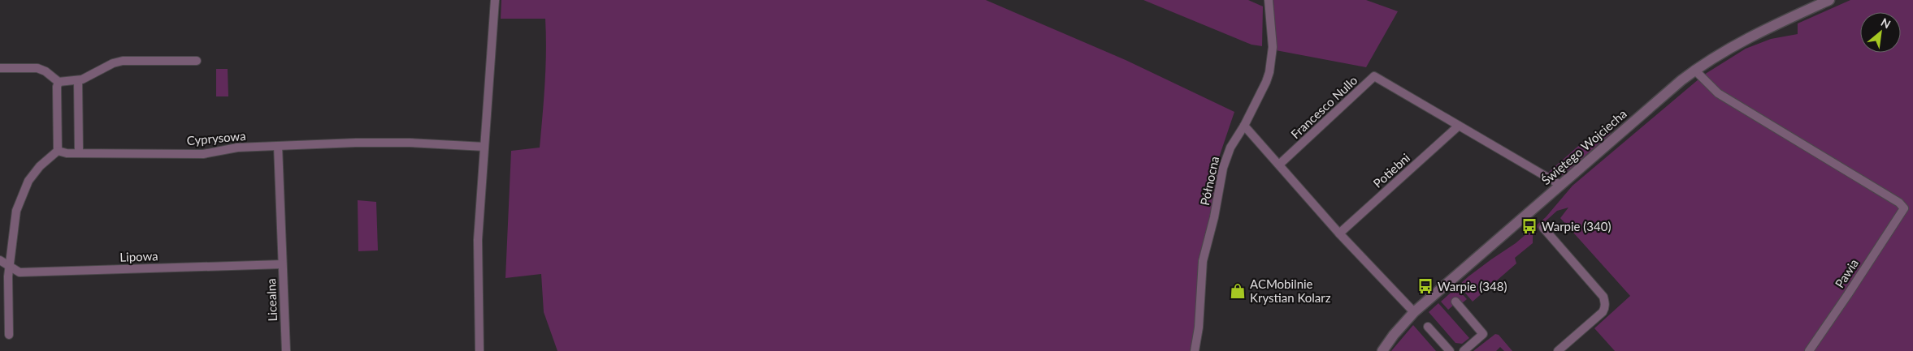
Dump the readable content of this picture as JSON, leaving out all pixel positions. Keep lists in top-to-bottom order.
{
  "streets": {
    "street": [
      "Francesco Nullo",
      "Cyprysowa",
      "Świętego Wojciecha",
      "Potiebni",
      "Północna",
      "Lipowa",
      "Pawia",
      "Licealna"
    ]
  },
  "crossings": [
    ["Francesco Nullo", "Świętego Wojciecha"],
    ["Francesco Nullo", "Potiebni"],
    ["Cyprysowa", "Licealna"],
    ["Świętego Wojciecha", "Pawia"],
    ["Lipowa", "Licealna"]
  ],
  "places": {
    "bus stop": ["Warpie (340)", "Warpie (348)"],
    "shop": ["ACMobilnie Krystian Kolarz"]
  },
  "north": "top right"
}
